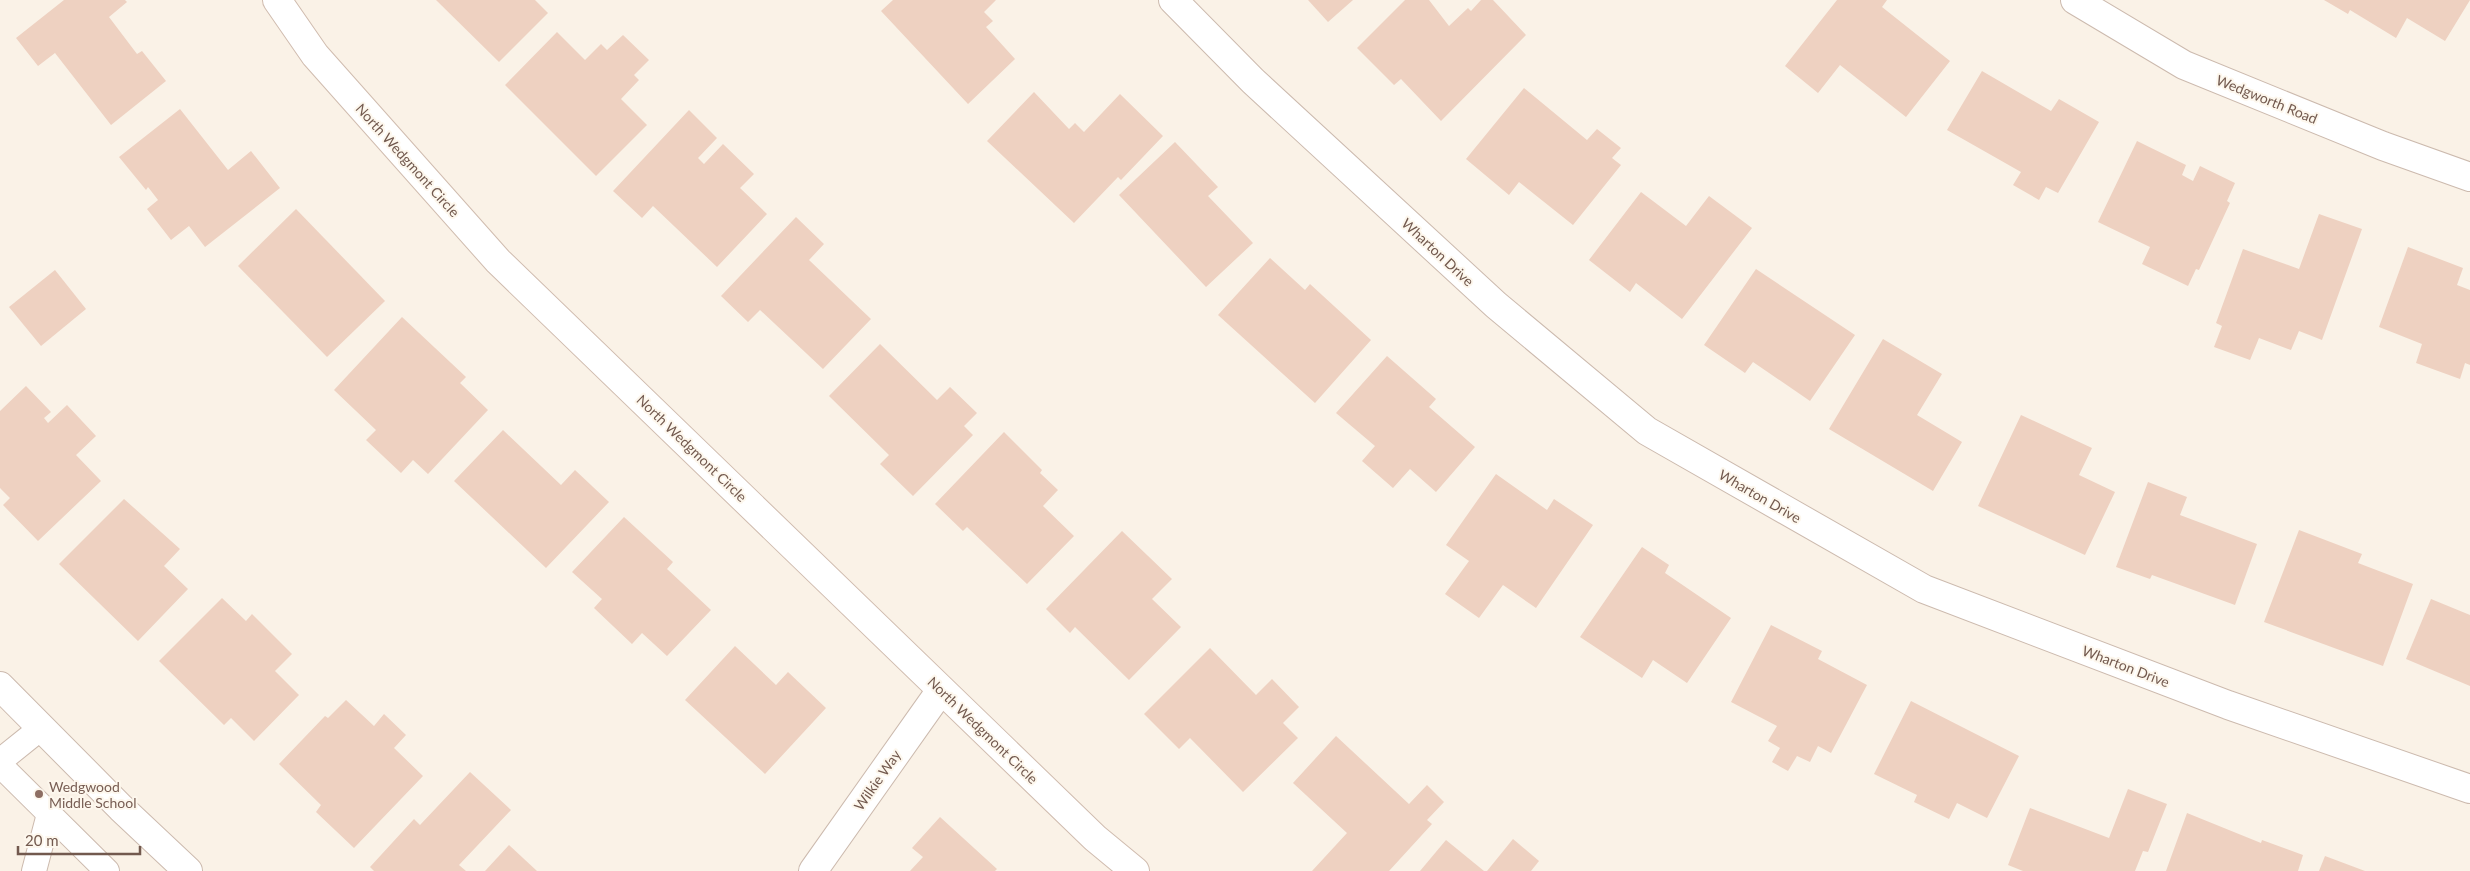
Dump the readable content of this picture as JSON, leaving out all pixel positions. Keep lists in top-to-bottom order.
{
  "streets": {
    "street": [
      "Wedgworth Road",
      "North Wedgmont Circle",
      "Wharton Drive",
      "Wilkie Way"
    ]
  },
  "crossings": [
    ["North Wedgmont Circle", "Wilkie Way"]
  ],
  "places": ["Wedgwood Middle School"],
  "scale_bar": "20 m"
}
